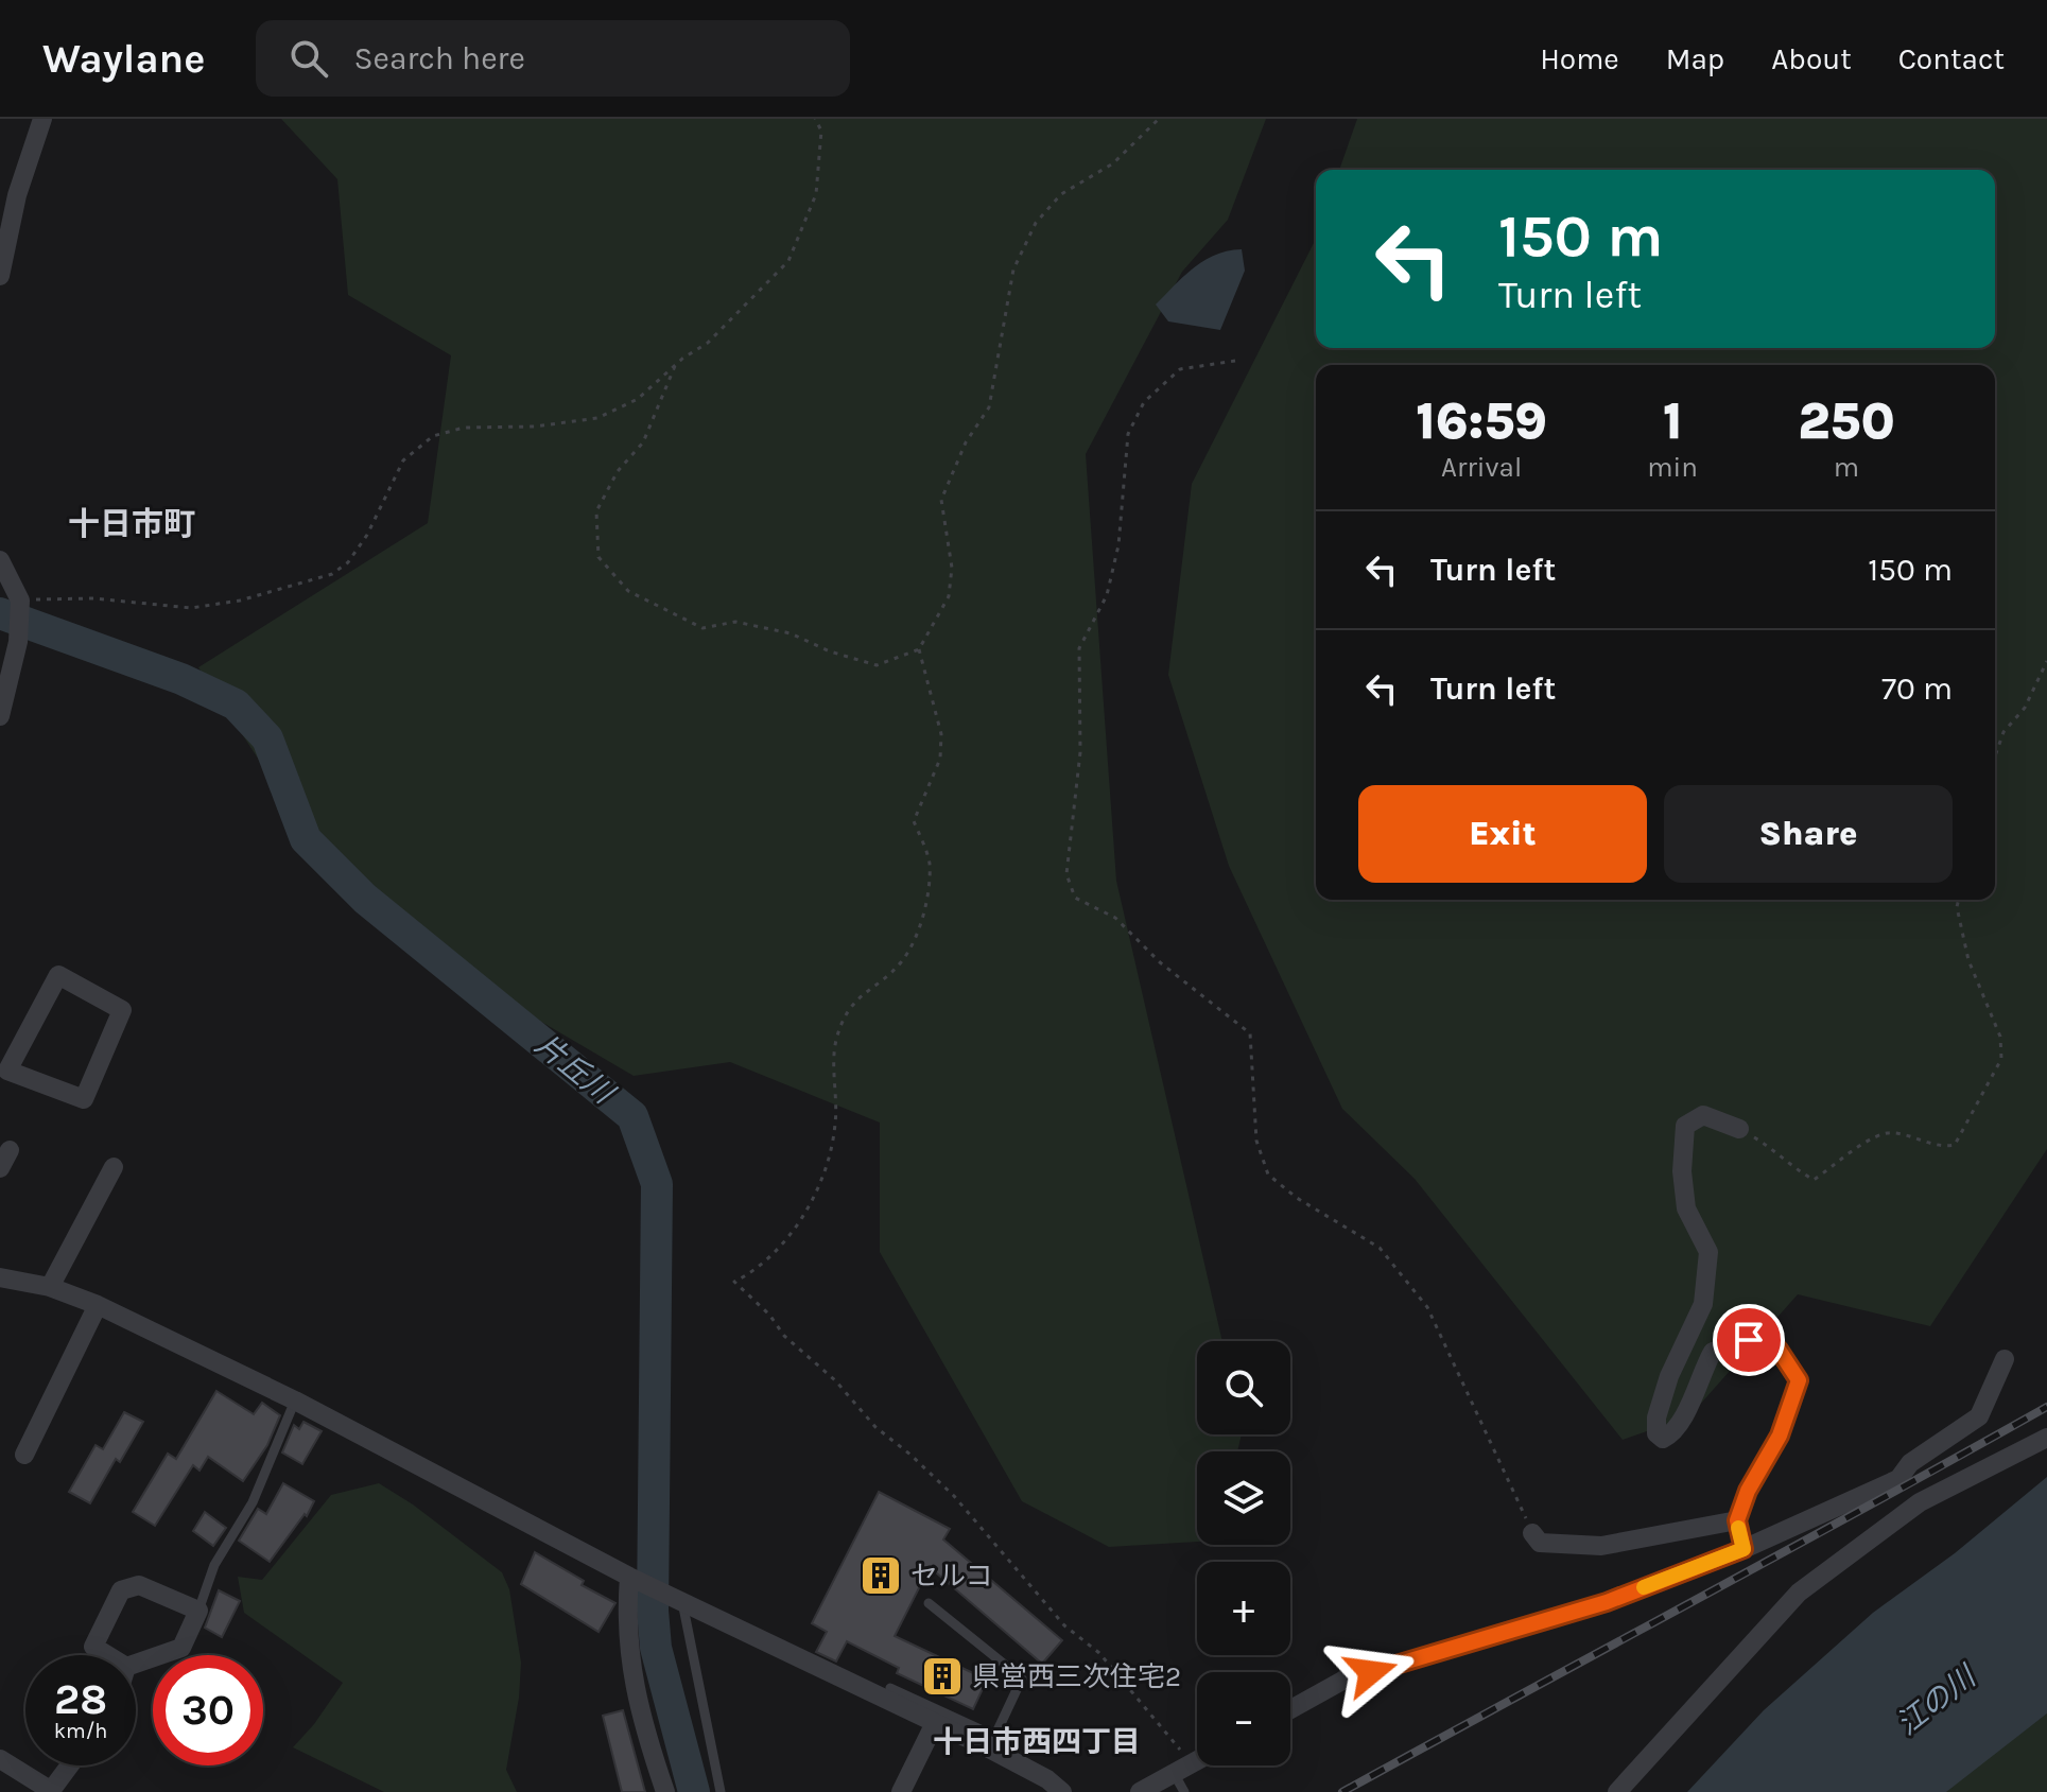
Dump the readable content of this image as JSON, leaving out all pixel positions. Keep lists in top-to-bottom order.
{
  "districts": ["十日市町", "十日市西四丁目"],
  "water": ["片丘川", "江の川"],
  "places": {
    "building": ["セルコ", "県営西三次住宅2"]
  },
  "page": {
    "header": "Waylane",
    "search": "Search here",
    "nav": [
      "Home",
      "Map",
      "About",
      "Contact"
    ],
    "turn": ["150 m", "Turn left"],
    "eta": [
      "16:59",
      "Arrival",
      "1",
      "min",
      "250",
      "m"
    ],
    "list": [
      {
        "name": "Turn left",
        "value": "150 m"
      },
      {
        "name": "Turn left",
        "value": "70 m"
      }
    ],
    "buttons": ["Exit", "Share"],
    "map_buttons": ["+", "−"],
    "speed": "28 km/h",
    "limit": "30"
  }
}
